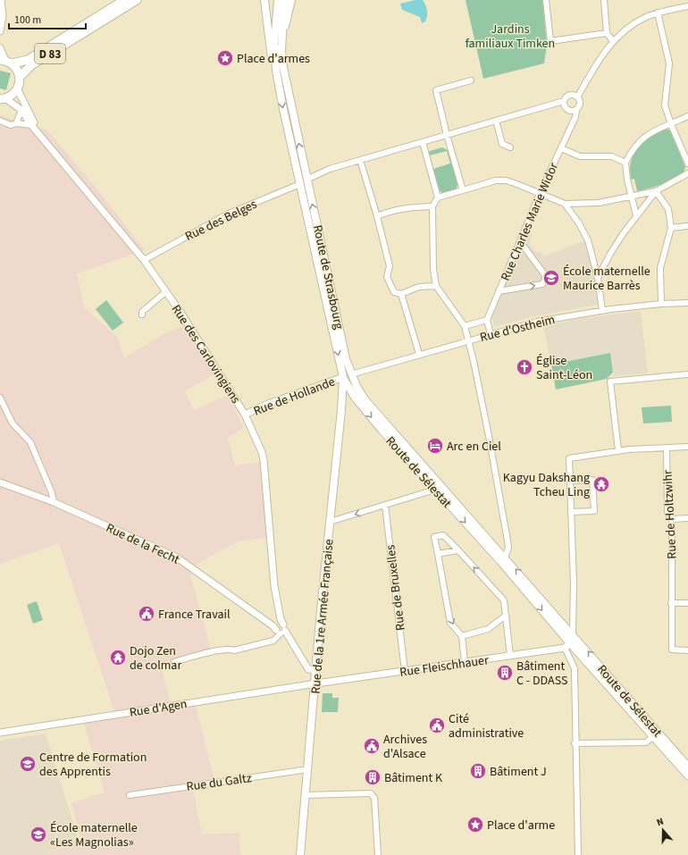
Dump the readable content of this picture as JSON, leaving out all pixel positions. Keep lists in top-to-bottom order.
{
  "streets": {
    "main road": [
      "D 83",
      "Route de Strasbourg",
      "Route de Sélestat",
      "Rue de la 1re Armée Française"
    ],
    "street": [
      "Rue des Belges",
      "Rue Charles Marie Widor",
      "Rue d'Ostheim",
      "Rue des Carlovingiens",
      "Rue de Hollande",
      "Rue de Holtzwihr",
      "Rue de la Fecht",
      "Rue de Bruxelles",
      "Rue Fleischhauer",
      "Rue d'Agen",
      "Rue du Galtz"
    ]
  },
  "crossings": [
    ["Rue des Belges", "Rue Charles Marie Widor"],
    ["Rue des Belges", "Route de Strasbourg"],
    ["Rue des Belges", "Rue des Carlovingiens"],
    ["Rue Charles Marie Widor", "Rue d'Ostheim"],
    ["Route de Strasbourg", "Rue d'Ostheim"],
    ["Route de Strasbourg", "Rue de Hollande"],
    ["Route de Strasbourg", "Route de Sélestat"],
    ["Route de Strasbourg", "Rue de la 1re Armée Française"],
    ["Rue d'Ostheim", "Route de Sélestat"],
    ["Rue des Carlovingiens", "Rue de Hollande"],
    ["Rue des Carlovingiens", "Rue de la Fecht"],
    ["Rue de Hollande", "Route de Sélestat"],
    ["Rue de Hollande", "Rue de la 1re Armée Française"],
    ["Route de Sélestat", "Rue de la 1re Armée Française"],
    ["Route de Sélestat", "Rue Fleischhauer"],
    ["Rue de la Fecht", "Rue de la 1re Armée Française"],
    ["Rue de Bruxelles", "Rue Fleischhauer"],
    ["Rue de la 1re Armée Française", "Rue Fleischhauer"],
    ["Rue de la 1re Armée Française", "Rue d'Agen"],
    ["Rue de la 1re Armée Française", "Rue du Galtz"],
    ["Rue Fleischhauer", "Rue d'Agen"]
  ],
  "parks": ["Jardins familiaux Timken"],
  "places": {
    "place": ["Place d'armes", "Place d'arme"],
    "school or university": ["École maternelle Maurice Barrès", "Centre de Formation des Apprentis", "École maternelle «Les Magnolias»"],
    "church": ["Église Saint-Léon"],
    "hotel": ["Arc en Ciel"],
    "temple": ["Kagyu Dakshang Tcheu Ling", "Dojo Zen de colmar"],
    "public building": ["France Travail", "Cité administrative", "Archives d'Alsace"],
    "building": ["Bâtiment C - DDASS", "Bâtiment J", "Bâtiment K"]
  },
  "scale_bar": "100 m",
  "north": "top"
}
